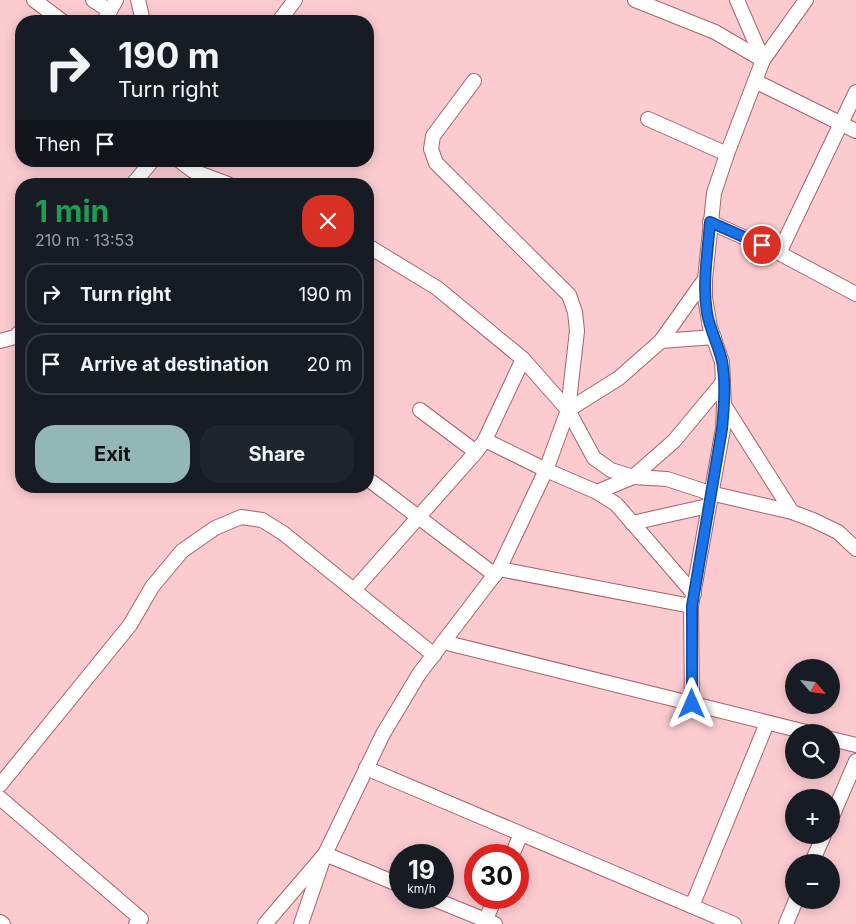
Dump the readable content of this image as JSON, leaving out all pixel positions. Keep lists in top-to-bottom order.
{
  "north": "bottom right",
  "page": {
    "turn": ["190 m", "Turn right"],
    "then": "Then",
    "heading": ["1 min", "210 m · 13:53"],
    "list": [
      {
        "name": "Turn right",
        "value": "190 m"
      },
      {
        "name": "Arrive at destination",
        "value": "20 m"
      }
    ],
    "buttons": ["Exit", "Share"],
    "map_buttons": ["+", "−"],
    "speed": "19 km/h",
    "limit": "30"
  }
}
